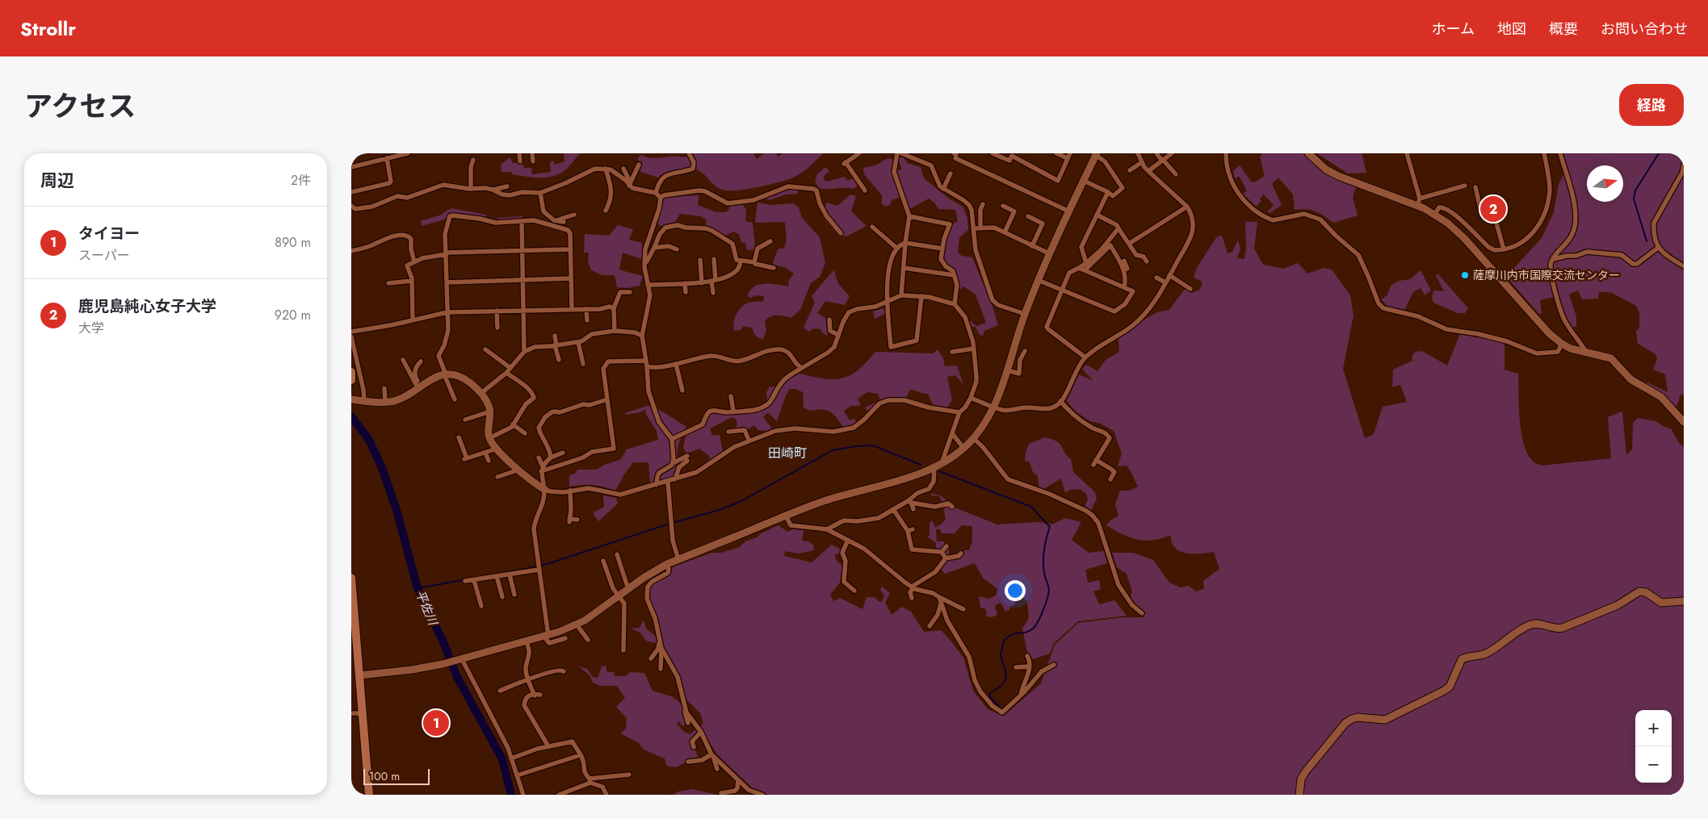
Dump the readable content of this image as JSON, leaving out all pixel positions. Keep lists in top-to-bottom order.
{
  "districts": ["田崎町"],
  "water": ["平佐川"],
  "places": ["薩摩川内市国際交流センター"],
  "scale_bar": "100 m",
  "north": "right",
  "page": {
    "header": "Strollr",
    "nav": [
      "ホーム",
      "地図",
      "概要",
      "お問い合わせ"
    ],
    "title": "アクセス",
    "buttons": "経路",
    "heading": ["周辺", "2件"],
    "pins": ["2", "1"],
    "list": [
      {
        "mark": "1",
        "name": "タイヨー",
        "note": "スーパー",
        "value": "890 m"
      },
      {
        "mark": "2",
        "name": "鹿児島純心女子大学",
        "note": "大学",
        "value": "920 m"
      }
    ],
    "map_buttons": ["+", "−"],
    "scale": "100 m"
  }
}
